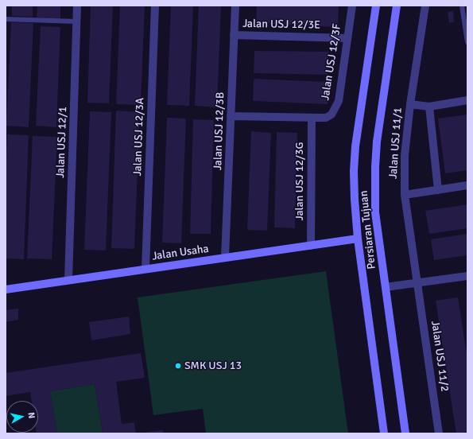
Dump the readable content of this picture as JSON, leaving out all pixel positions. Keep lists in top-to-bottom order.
{
  "streets": {
    "main road": ["Persiaran Tujuan", "Jalan Usaha"],
    "street": [
      "Jalan USJ 12/3E",
      "Jalan USJ 12/3F",
      "Jalan USJ 12/3B",
      "Jalan USJ 12/3A",
      "Jalan USJ 12/1",
      "Jalan USJ 11/1",
      "Jalan USJ 12/3G",
      "Jalan USJ 11/2"
    ]
  },
  "crossings": [
    ["Jalan USJ 12/3E", "Jalan USJ 12/3F"],
    ["Jalan USJ 12/3E", "Jalan USJ 12/3B"],
    ["Jalan USJ 12/3F", "Jalan USJ 12/3B"],
    ["Jalan USJ 12/3F", "Jalan USJ 12/3G"],
    ["Jalan USJ 12/3B", "Jalan Usaha"],
    ["Jalan USJ 12/3A", "Jalan Usaha"],
    ["Jalan USJ 12/1", "Jalan Usaha"],
    ["Jalan USJ 11/1", "Jalan USJ 11/2"],
    ["Jalan USJ 12/3G", "Jalan Usaha"],
    ["Persiaran Tujuan", "Jalan Usaha"]
  ],
  "places": ["SMK USJ 13"],
  "north": "right"
}
